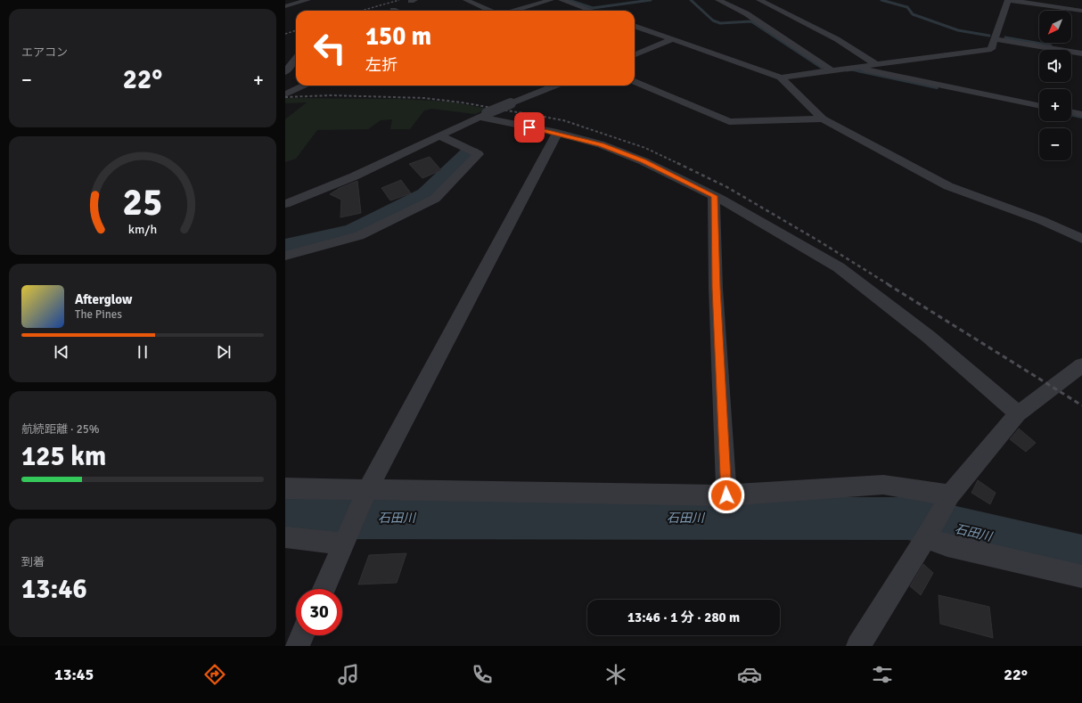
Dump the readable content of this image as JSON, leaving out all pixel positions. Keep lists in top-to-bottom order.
{
  "water": ["石田川"],
  "north": "bottom left",
  "page": {
    "tile": [
      "エアコン",
      ["航続距離 · 25%", "125 km"],
      ["到着", "13:46"]
    ],
    "map_buttons": ["+", "−"],
    "turn": ["150 m", "左折"],
    "heat": ["−", "22°", "+"],
    "song": ["Afterglow", "The Pines"],
    "limit": "30",
    "trip": "13:46 · 1 分 · 280 m",
    "tabs": ["13:45", "22°"],
    "gauge": ["25", "km/h"]
  }
}
